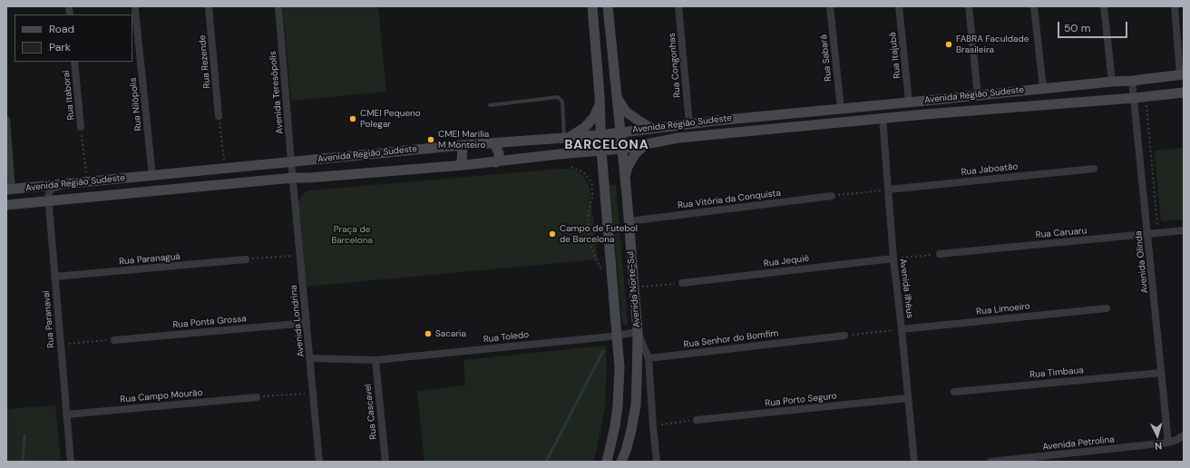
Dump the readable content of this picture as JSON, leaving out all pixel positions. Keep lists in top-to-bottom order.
{
  "streets": {
    "street": [
      "Rua Itajubá",
      "Rua Sabará",
      "Rua Rezende",
      "Rua Congonhas",
      "Avenida Teresópolis",
      "Rua Itaboraí",
      "Avenida Região Sudeste",
      "Rua Nilópolis",
      "Rua Jaboatão",
      "Rua Vitória da Conquista",
      "Rua Caruaru",
      "Rua Paranaguá",
      "Rua Jequié",
      "Avenida Olinda",
      "Avenida Ilhéus",
      "Avenida Norte-Sul",
      "Rua Limoeiro",
      "Rua Paranavaí",
      "Avenida Londrina",
      "Rua Ponta Grossa",
      "Rua Toledo",
      "Rua Senhor do Bomfim",
      "Rua Timbaua",
      "Rua Campo Mourão",
      "Rua Porto Seguro",
      "Rua Cascavel",
      "Avenida Petrolina"
    ]
  },
  "crossings": [
    ["Rua Itajubá", "Avenida Região Sudeste"],
    ["Rua Sabará", "Avenida Região Sudeste"],
    ["Rua Congonhas", "Avenida Região Sudeste"],
    ["Avenida Teresópolis", "Avenida Região Sudeste"],
    ["Avenida Teresópolis", "Avenida Londrina"],
    ["Avenida Região Sudeste", "Rua Nilópolis"],
    ["Avenida Região Sudeste", "Avenida Olinda"],
    ["Avenida Região Sudeste", "Avenida Ilhéus"],
    ["Avenida Região Sudeste", "Avenida Norte-Sul"],
    ["Avenida Região Sudeste", "Rua Paranavaí"],
    ["Avenida Região Sudeste", "Avenida Londrina"],
    ["Rua Jaboatão", "Avenida Ilhéus"],
    ["Rua Vitória da Conquista", "Avenida Norte-Sul"],
    ["Rua Caruaru", "Avenida Olinda"],
    ["Rua Paranaguá", "Rua Paranavaí"],
    ["Rua Jequié", "Avenida Ilhéus"],
    ["Avenida Olinda", "Rua Timbaua"],
    ["Avenida Olinda", "Avenida Petrolina"],
    ["Avenida Ilhéus", "Rua Limoeiro"],
    ["Avenida Ilhéus", "Rua Porto Seguro"],
    ["Avenida Norte-Sul", "Rua Toledo"],
    ["Rua Paranavaí", "Rua Campo Mourão"],
    ["Avenida Londrina", "Rua Ponta Grossa"],
    ["Avenida Londrina", "Rua Toledo"],
    ["Rua Toledo", "Rua Cascavel"]
  ],
  "districts": ["BARCELONA"],
  "parks": ["Praça de Barcelona"],
  "places": [
    "FABRA Faculdade Brasileira",
    "CMEI Pequeno Polegar",
    "CMEI Marilia M Monteiro",
    "Campo de Futebol de Barcelona",
    "Sacaria"
  ],
  "legend": ["Road", "Park"],
  "scale_bar": "50 m",
  "north": "bottom"
}
